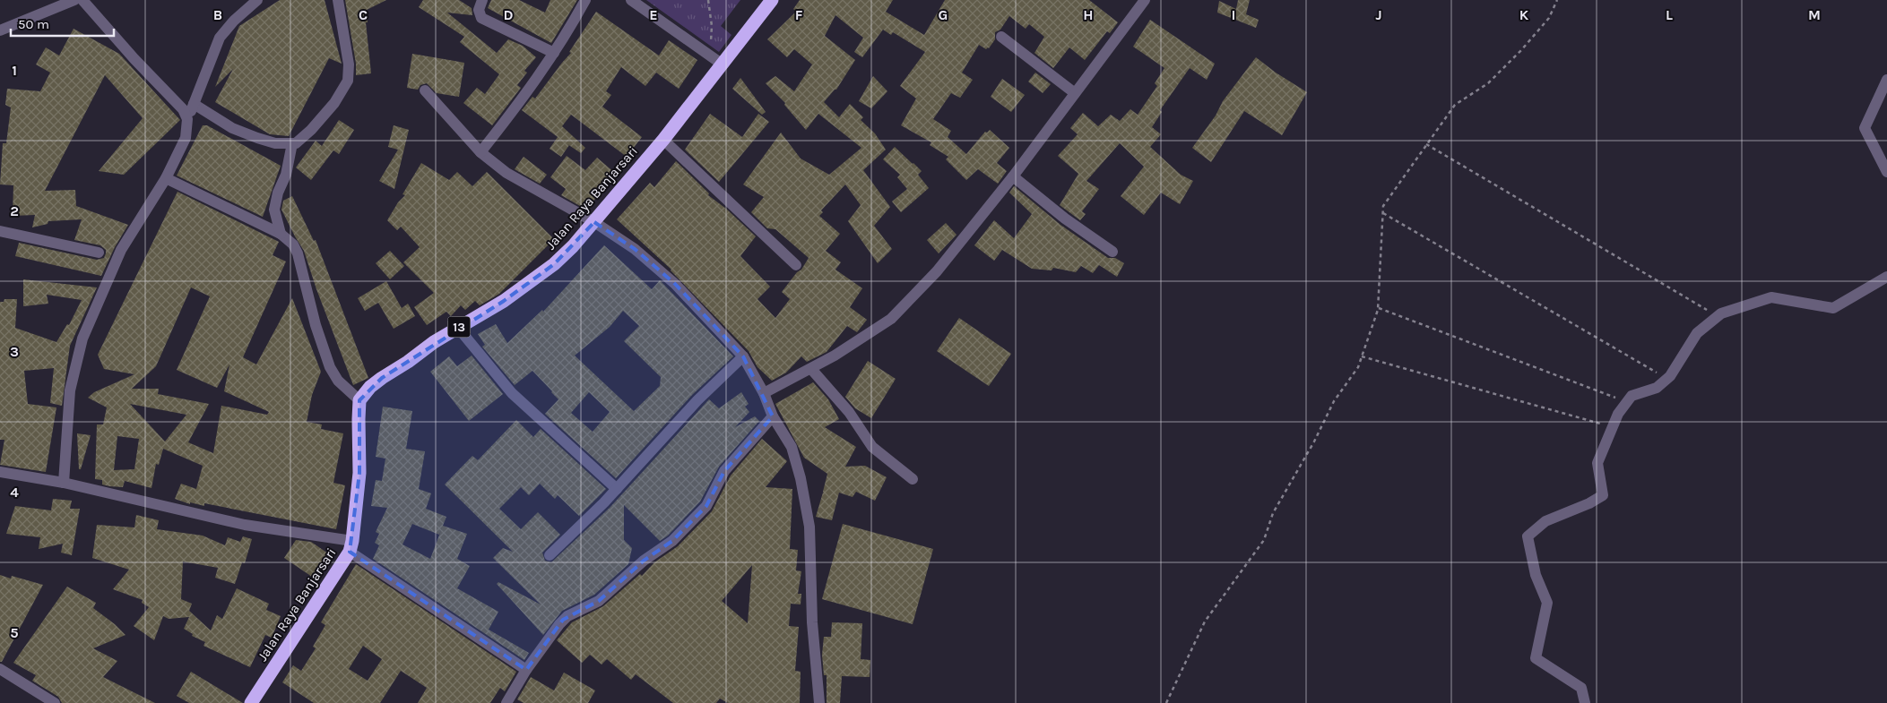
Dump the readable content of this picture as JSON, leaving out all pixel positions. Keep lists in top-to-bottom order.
{
  "streets": {
    "highway": ["Jalan Raya Banjarsari", "13"]
  },
  "scale_bar": "50 m",
  "grid": {
    "columns": [
      "B",
      "C",
      "D",
      "E",
      "F",
      "G",
      "H",
      "I",
      "J",
      "K",
      "L",
      "M"
    ],
    "rows": [
      "1",
      "2",
      "3",
      "4",
      "5"
    ]
  }
}
